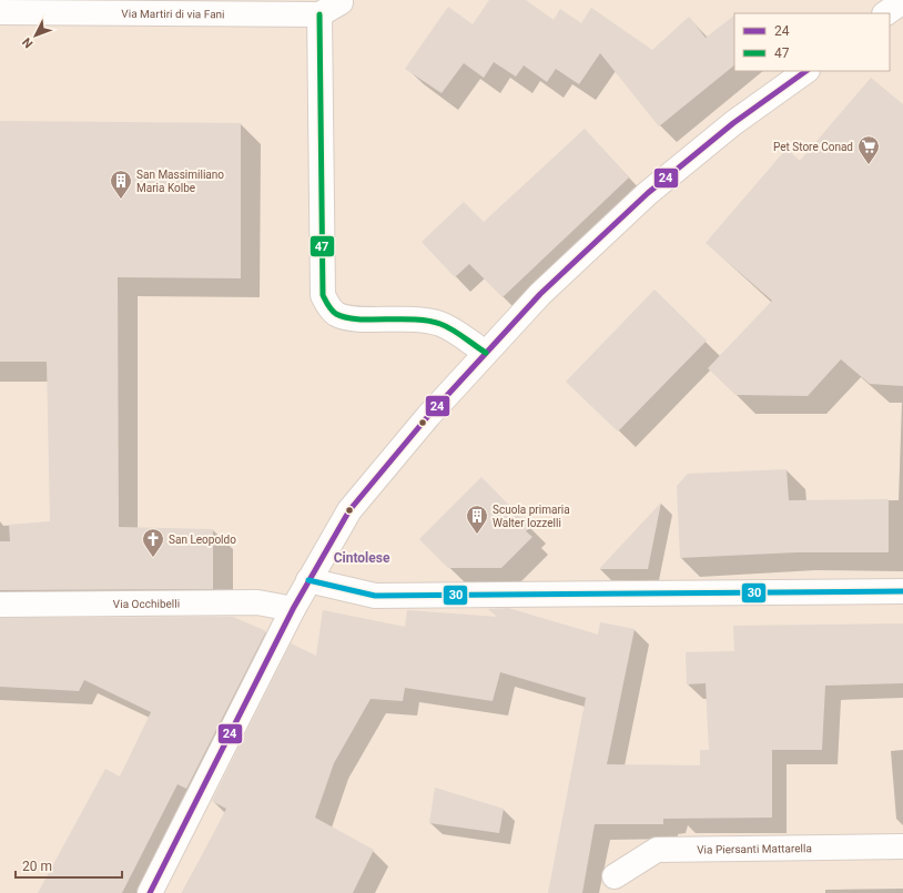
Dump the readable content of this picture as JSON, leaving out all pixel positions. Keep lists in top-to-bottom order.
{
  "streets": {
    "street": ["Via Martiri di via Fani", "Via Occhibelli", "Via Piersanti Mattarella"]
  },
  "districts": ["Cintolese"],
  "places": {
    "supermarket": ["Pet Store Conad"],
    "building": ["San Massimiliano Maria Kolbe", "Scuola primaria Walter Iozzelli"],
    "church": ["San Leopoldo"]
  },
  "lines": ["transit line 47", "transit line 24", "transit line 30"],
  "legend": ["24", "47"],
  "scale_bar": "20 m",
  "north": "bottom left"
}
